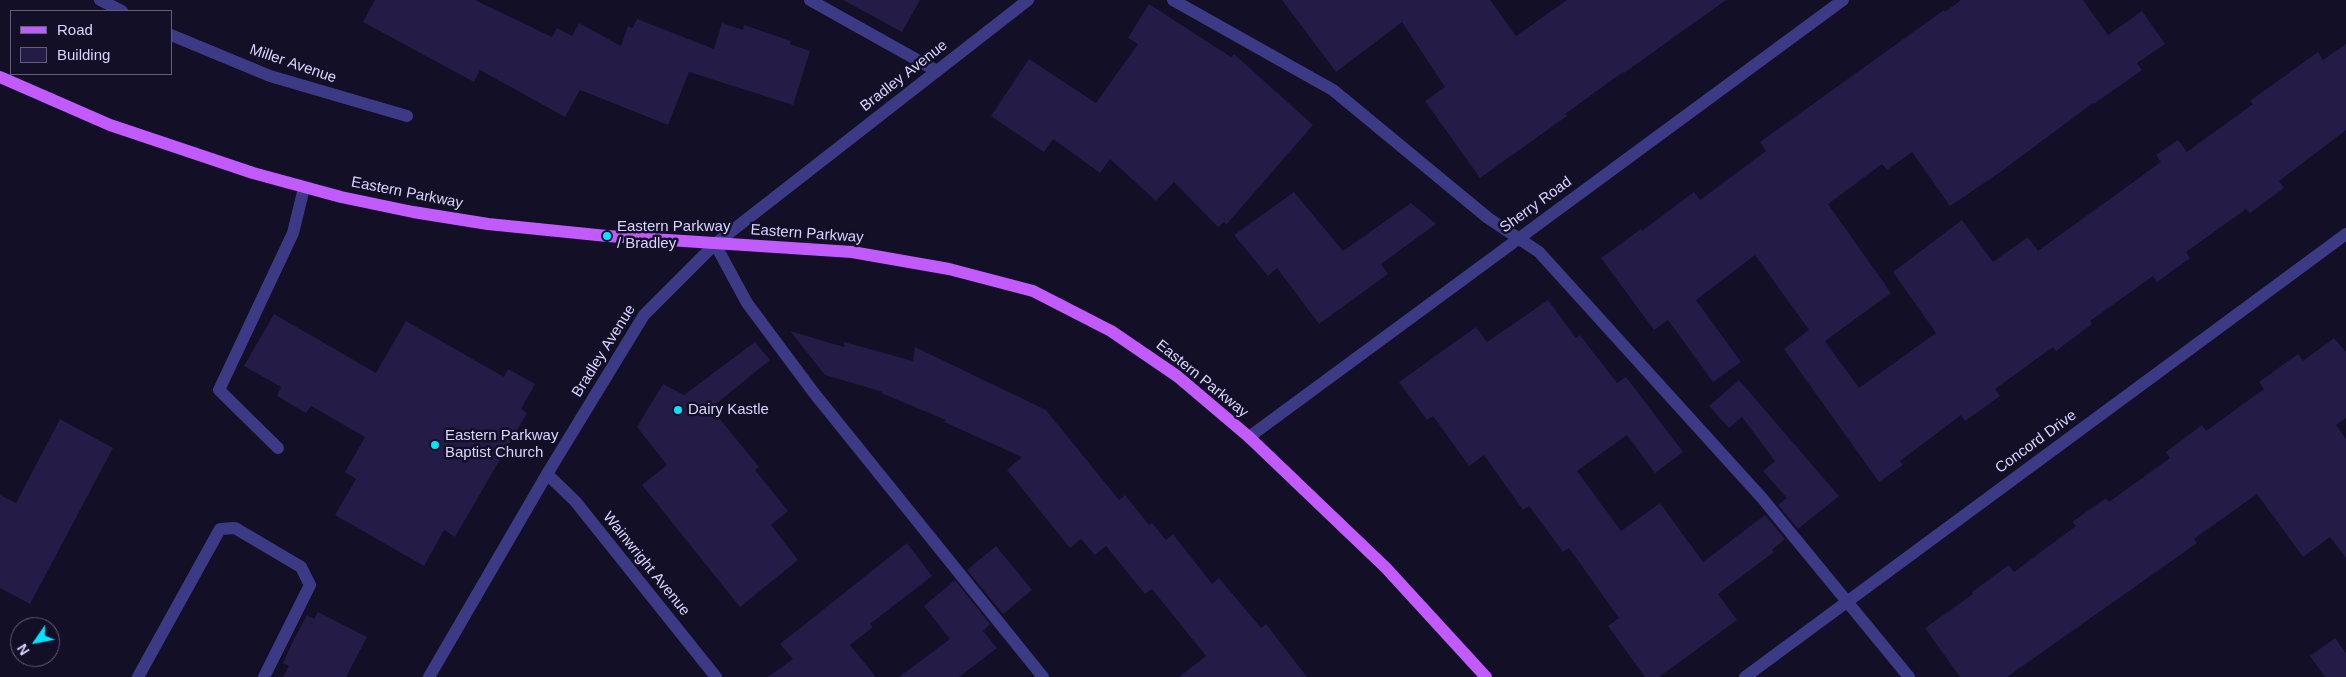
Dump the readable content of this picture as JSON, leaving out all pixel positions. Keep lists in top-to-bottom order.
{
  "streets": {
    "main road": ["Eastern Parkway"],
    "street": [
      "Miller Avenue",
      "Bradley Avenue",
      "Sherry Road",
      "Concord Drive",
      "Wainwright Avenue"
    ]
  },
  "crossings": [
    ["Bradley Avenue", "Eastern Parkway"],
    ["Bradley Avenue", "Wainwright Avenue"],
    ["Eastern Parkway", "Sherry Road"]
  ],
  "places": ["Eastern Parkway / Bradley", "Dairy Kastle", "Eastern Parkway Baptist Church"],
  "legend": ["Road", "Building"],
  "north": "bottom left"
}
